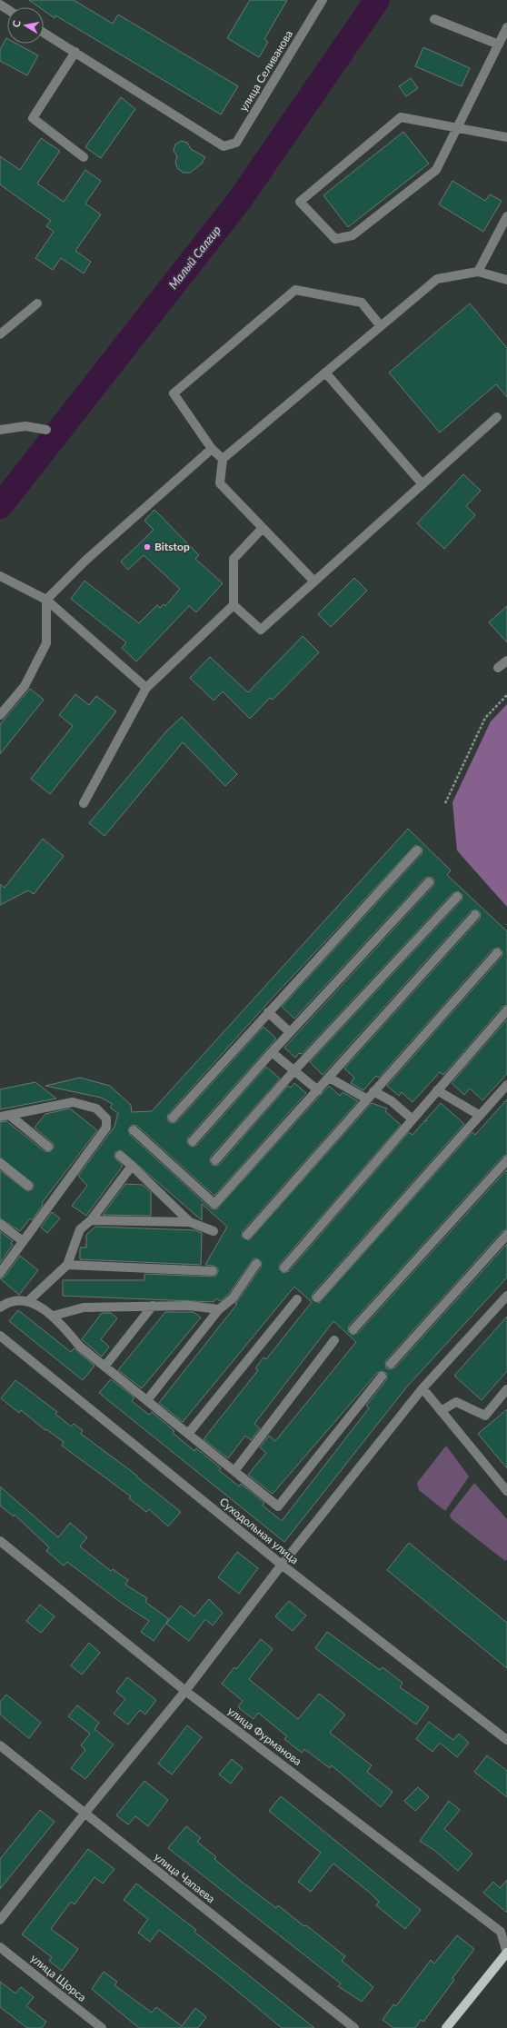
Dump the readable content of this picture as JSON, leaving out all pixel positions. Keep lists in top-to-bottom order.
{
  "streets": {
    "street": [
      "улица Селиванова",
      "Суходольная улица",
      "улица Фурманова",
      "улица Чапаева",
      "улица Щорса"
    ]
  },
  "water": ["Малый Салгир"],
  "places": ["Bitstop"],
  "north": "left"
}
